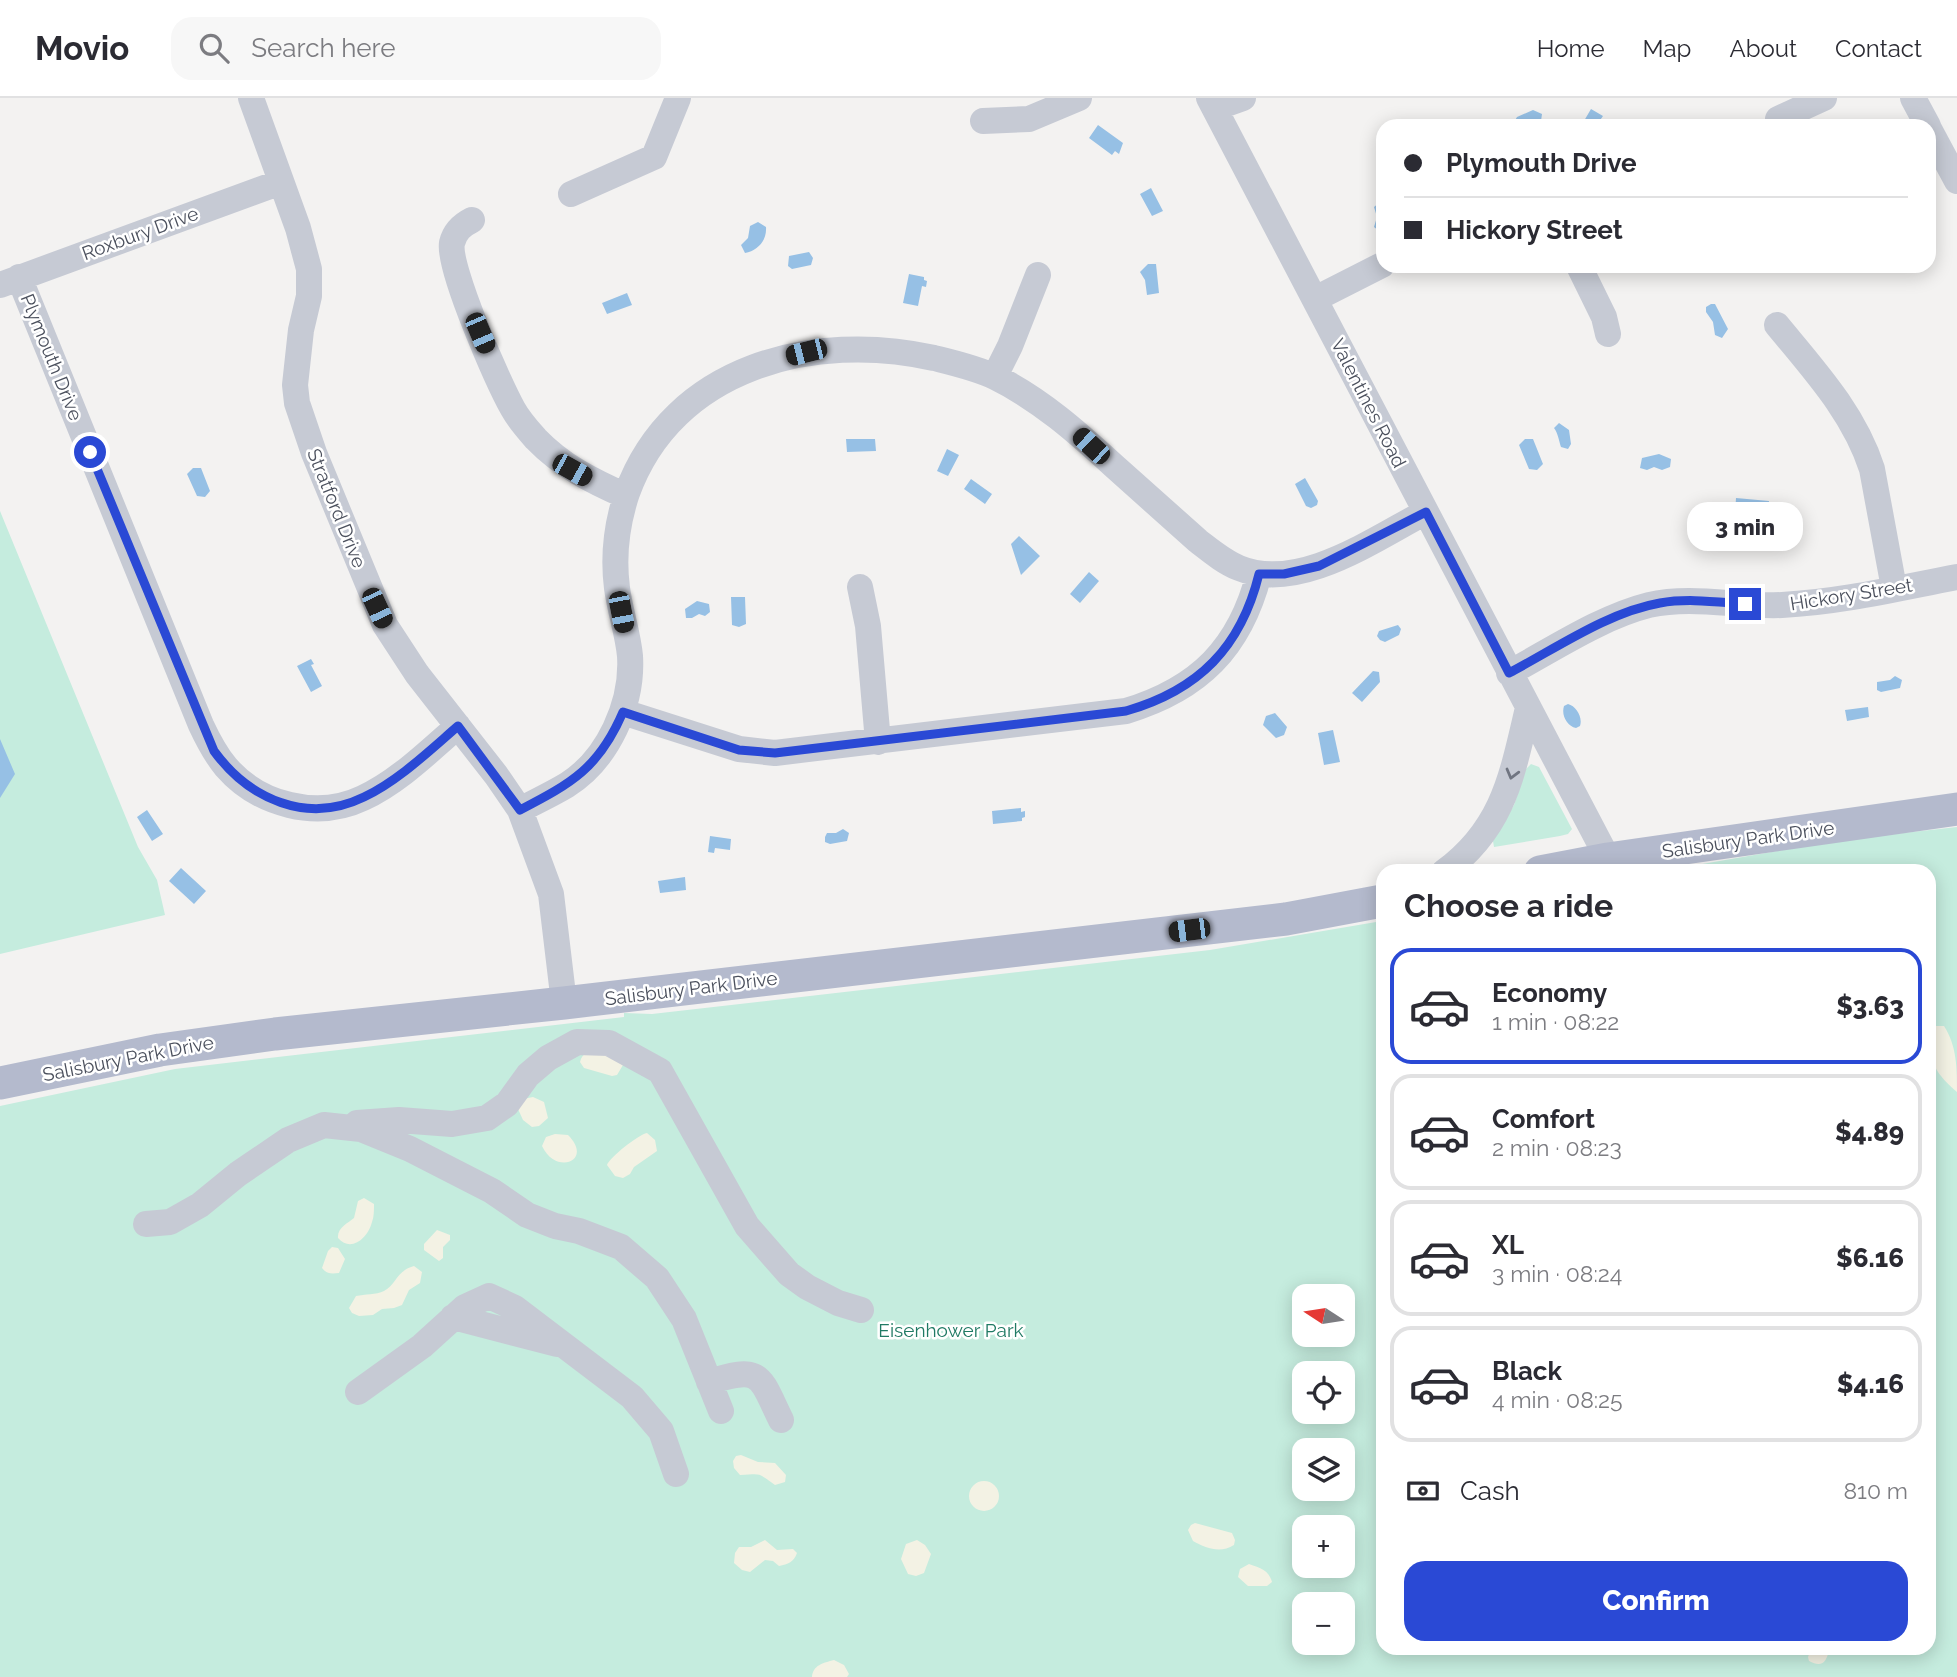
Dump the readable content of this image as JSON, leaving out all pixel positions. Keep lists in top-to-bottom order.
{
  "streets": {
    "main road": ["Salisbury Park Drive"],
    "street": [
      "Roxbury Drive",
      "Plymouth Drive",
      "Valentines Road",
      "Stratford Drive",
      "Hickory Street"
    ]
  },
  "crossings": [
    ["Roxbury Drive", "Plymouth Drive"],
    ["Roxbury Drive", "Stratford Drive"],
    ["Plymouth Drive", "Stratford Drive"],
    ["Valentines Road", "Hickory Street"],
    ["Valentines Road", "Salisbury Park Drive"],
    ["Stratford Drive", "Salisbury Park Drive"]
  ],
  "parks": ["Eisenhower Park"],
  "north": "left",
  "page": {
    "header": "Movio",
    "search": "Search here",
    "nav": [
      "Home",
      "Map",
      "About",
      "Contact"
    ],
    "banner": ["Plymouth Drive", "Hickory Street"],
    "bubble": "3 min",
    "heading": "Choose a ride",
    "list": [
      {
        "name": "Economy",
        "note": "1 min · 08:22",
        "value": "$3.63"
      },
      {
        "name": "Comfort",
        "note": "2 min · 08:23",
        "value": "$4.89"
      },
      {
        "name": "XL",
        "note": "3 min · 08:24",
        "value": "$6.16"
      },
      {
        "name": "Black",
        "note": "4 min · 08:25",
        "value": "$4.16"
      }
    ],
    "map_buttons": ["+", "−"],
    "pay": ["Cash", "810 m"],
    "buttons": "Confirm"
  }
}
